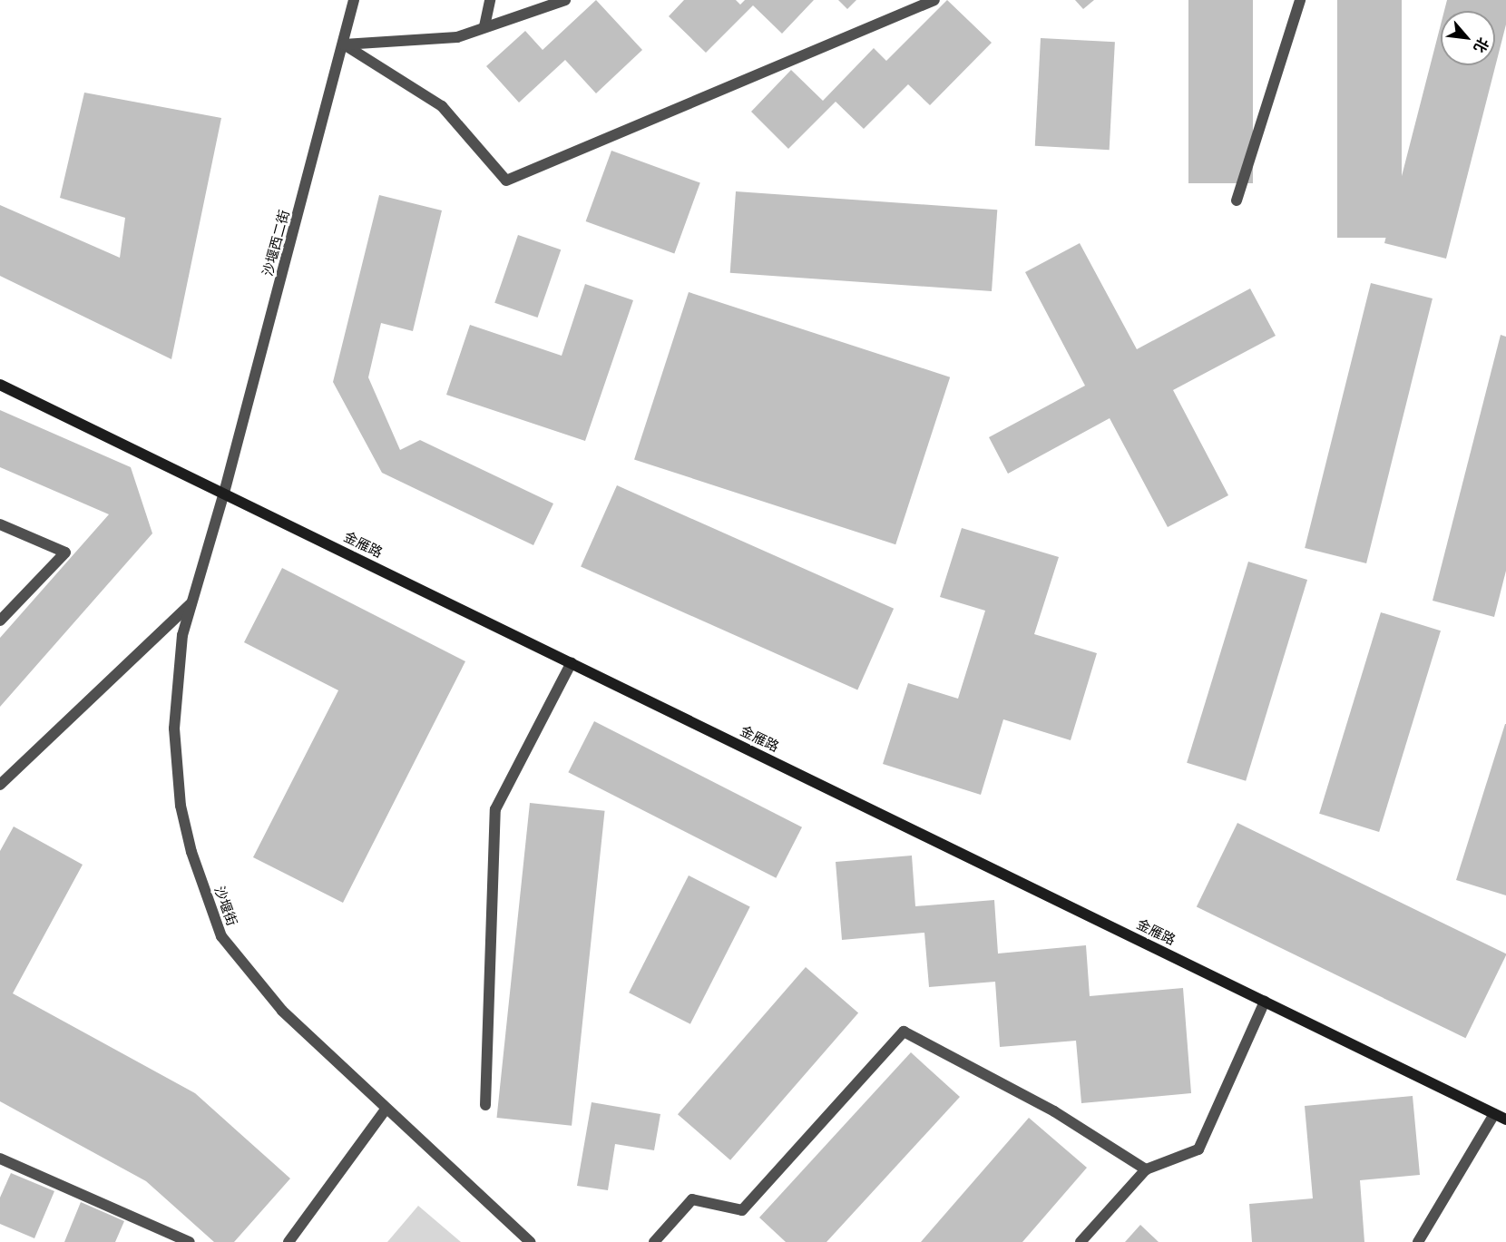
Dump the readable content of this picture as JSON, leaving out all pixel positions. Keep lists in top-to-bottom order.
{
  "streets": {
    "street": ["沙堰西二街", "金雁路", "沙堰街"]
  },
  "crossings": [
    ["沙堰西二街", "金雁路"],
    ["沙堰西二街", "沙堰街"],
    ["金雁路", "沙堰街"]
  ],
  "north": "bottom right"
}
